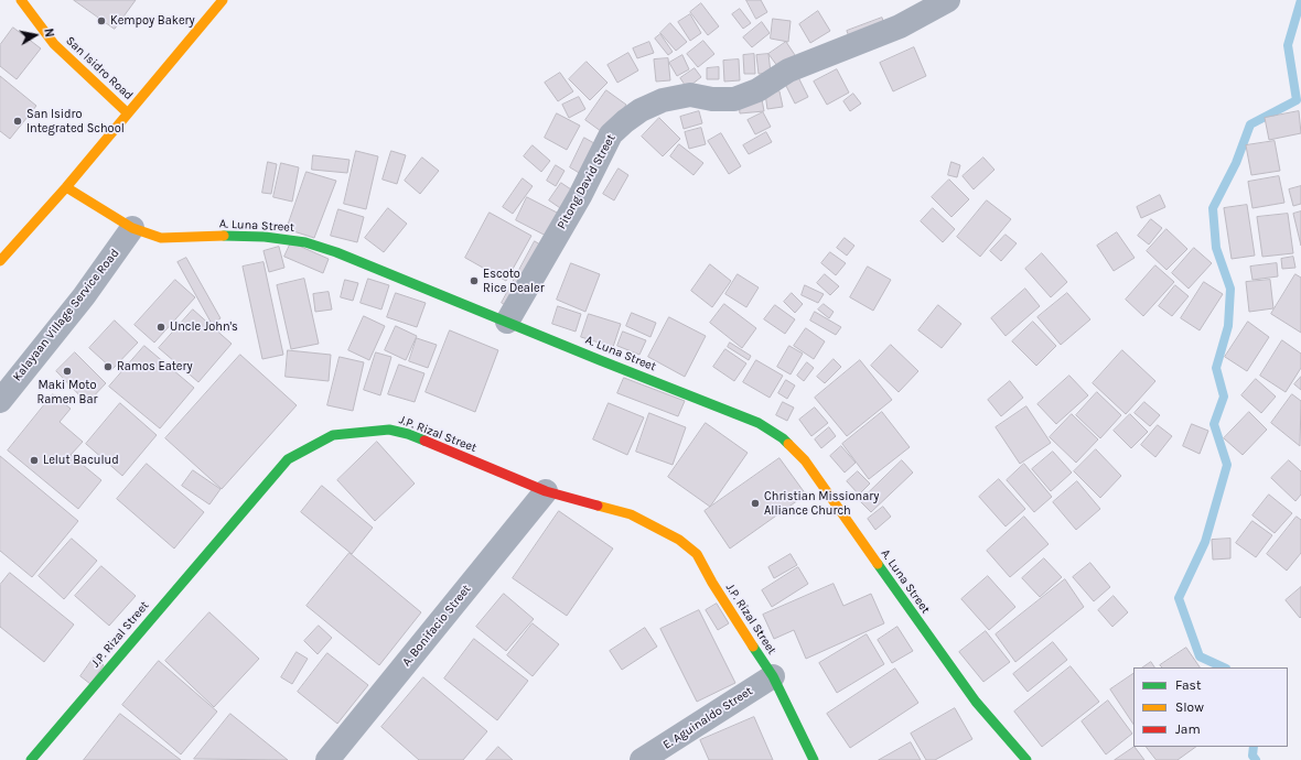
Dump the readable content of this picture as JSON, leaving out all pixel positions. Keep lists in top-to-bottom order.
{
  "streets": {
    "main road": ["San Isidro Road", "A. Luna Street", "J.P. Rizal Street"],
    "street": [
      "Pitong David Street",
      "Kalayaan Village Service Road",
      "A. Bonifacio Street",
      "E. Aguinaldo Street"
    ]
  },
  "crossings": [
    ["Pitong David Street", "A. Luna Street"],
    ["A. Luna Street", "Kalayaan Village Service Road"],
    ["J.P. Rizal Street", "A. Bonifacio Street"],
    ["J.P. Rizal Street", "E. Aguinaldo Street"]
  ],
  "places": [
    "Kempoy Bakery",
    "San Isidro Integrated School",
    "Escoto Rice Dealer",
    "Uncle John's",
    "Ramos Eatery",
    "Maki Moto Ramen Bar",
    "Lelut Baculud",
    "Christian Missionary Alliance Church"
  ],
  "legend": ["Fast", "Slow", "Jam"],
  "north": "right"
}
